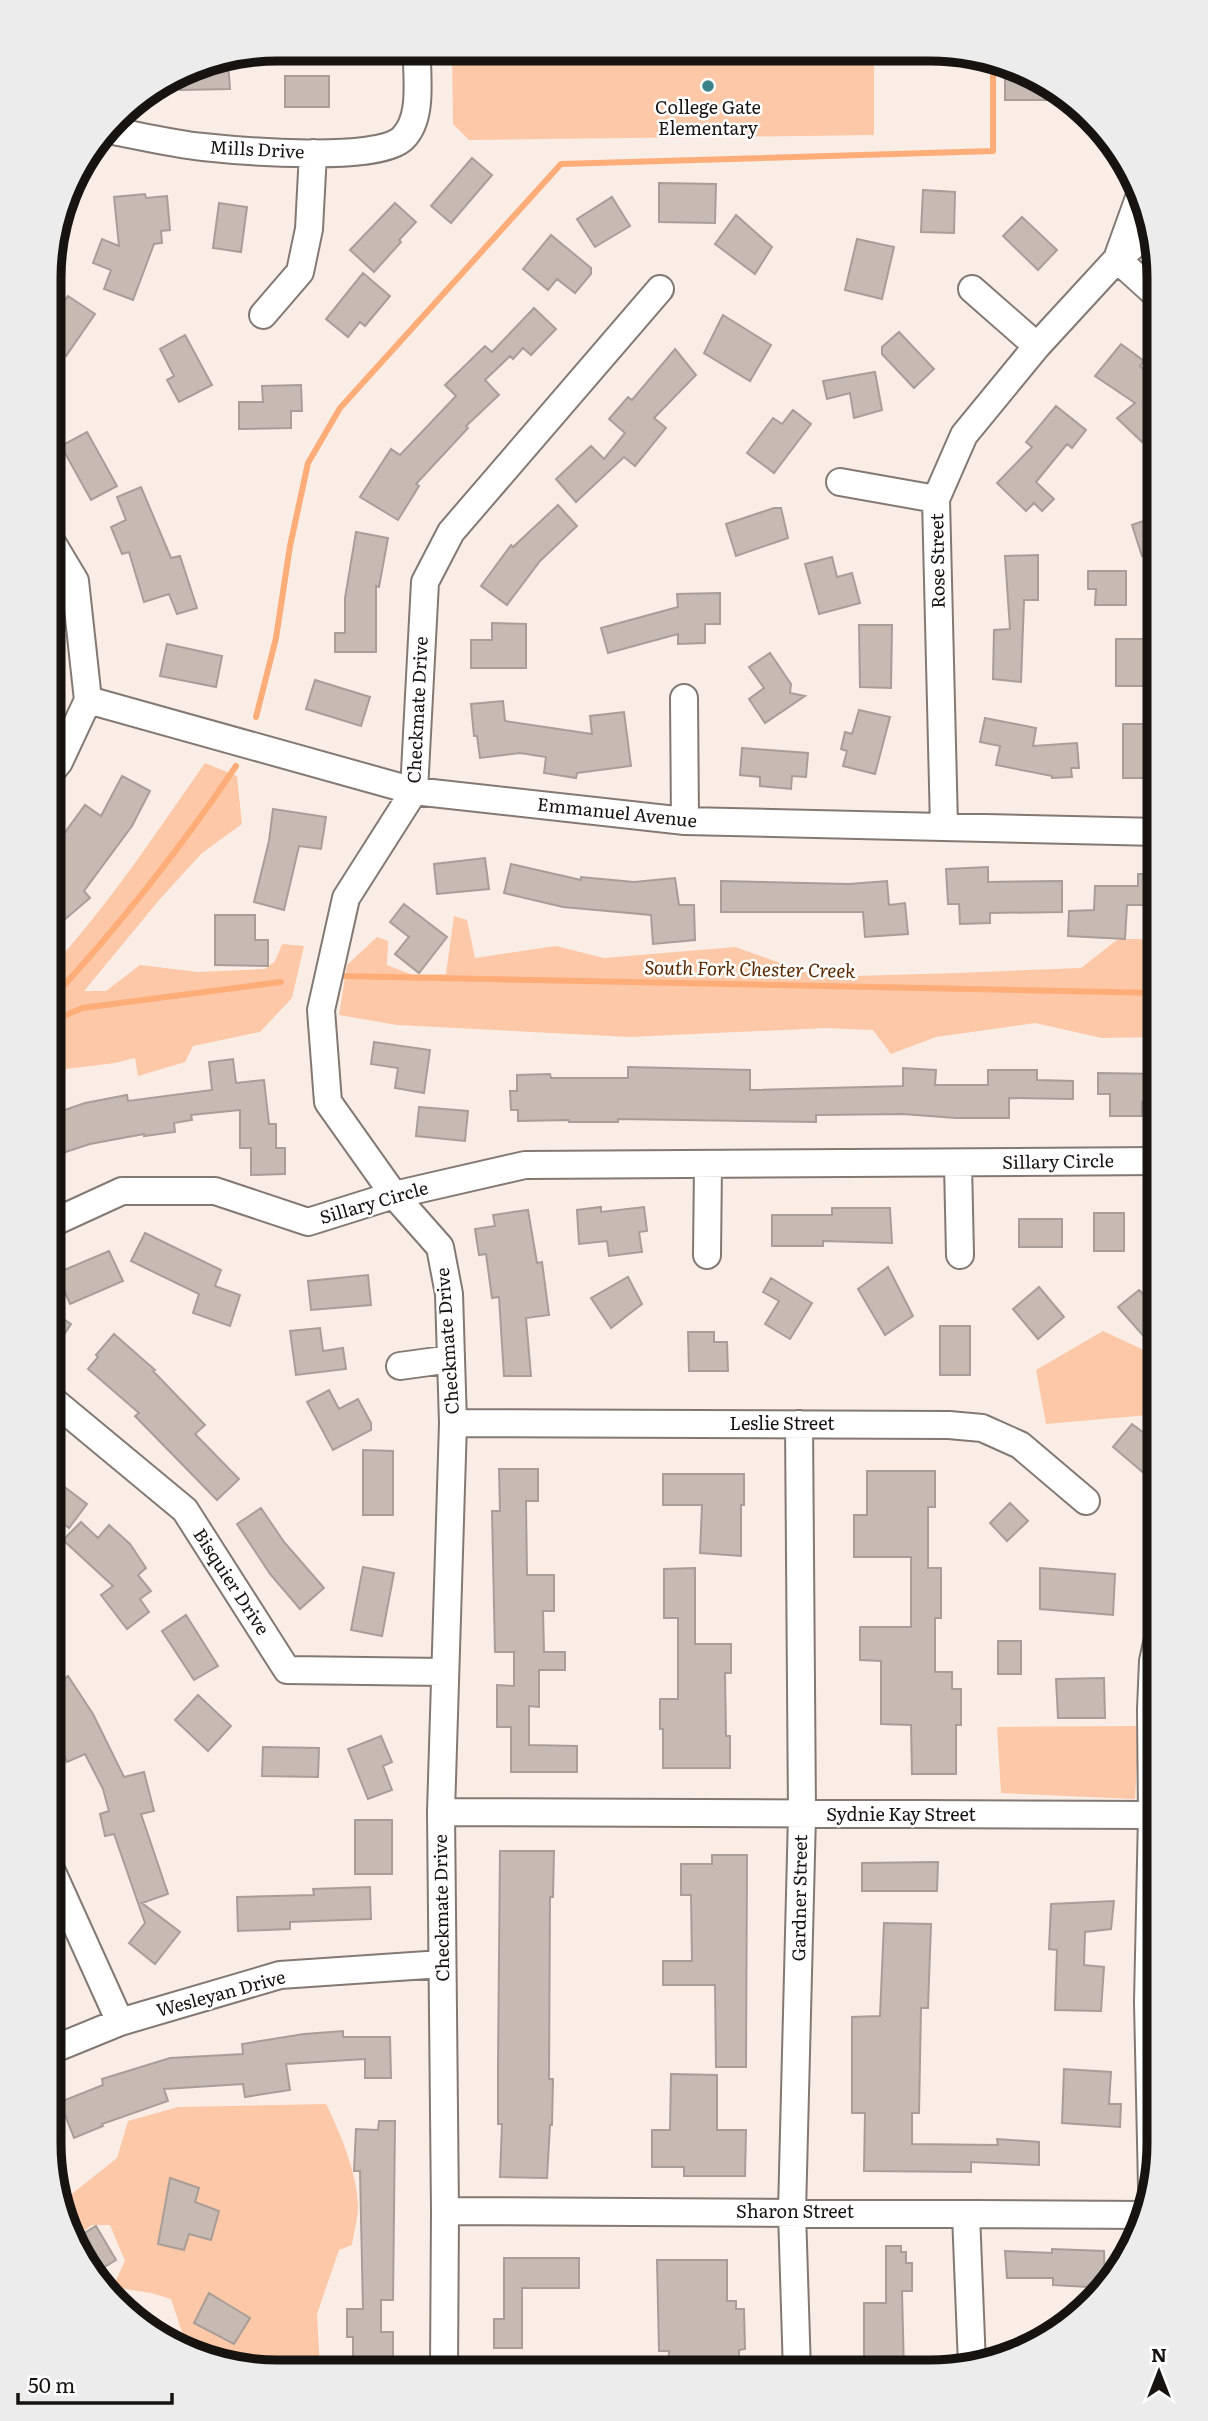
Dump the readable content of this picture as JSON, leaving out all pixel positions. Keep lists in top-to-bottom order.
{
  "streets": {
    "street": [
      "Mills Drive",
      "Rose Street",
      "Checkmate Drive",
      "Emmanuel Avenue",
      "Sillary Circle",
      "Leslie Street",
      "Bisquier Drive",
      "Sydnie Kay Street",
      "Gardner Street",
      "Wesleyan Drive",
      "Sharon Street"
    ]
  },
  "crossings": [
    ["Rose Street", "Emmanuel Avenue"],
    ["Checkmate Drive", "Emmanuel Avenue"],
    ["Checkmate Drive", "Sillary Circle"],
    ["Checkmate Drive", "Leslie Street"],
    ["Checkmate Drive", "Bisquier Drive"],
    ["Checkmate Drive", "Sydnie Kay Street"],
    ["Checkmate Drive", "Wesleyan Drive"],
    ["Checkmate Drive", "Sharon Street"],
    ["Leslie Street", "Gardner Street"],
    ["Sydnie Kay Street", "Gardner Street"],
    ["Gardner Street", "Sharon Street"]
  ],
  "water": ["South Fork Chester Creek"],
  "places": ["College Gate Elementary"],
  "scale_bar": "50 m",
  "north": "top"
}
